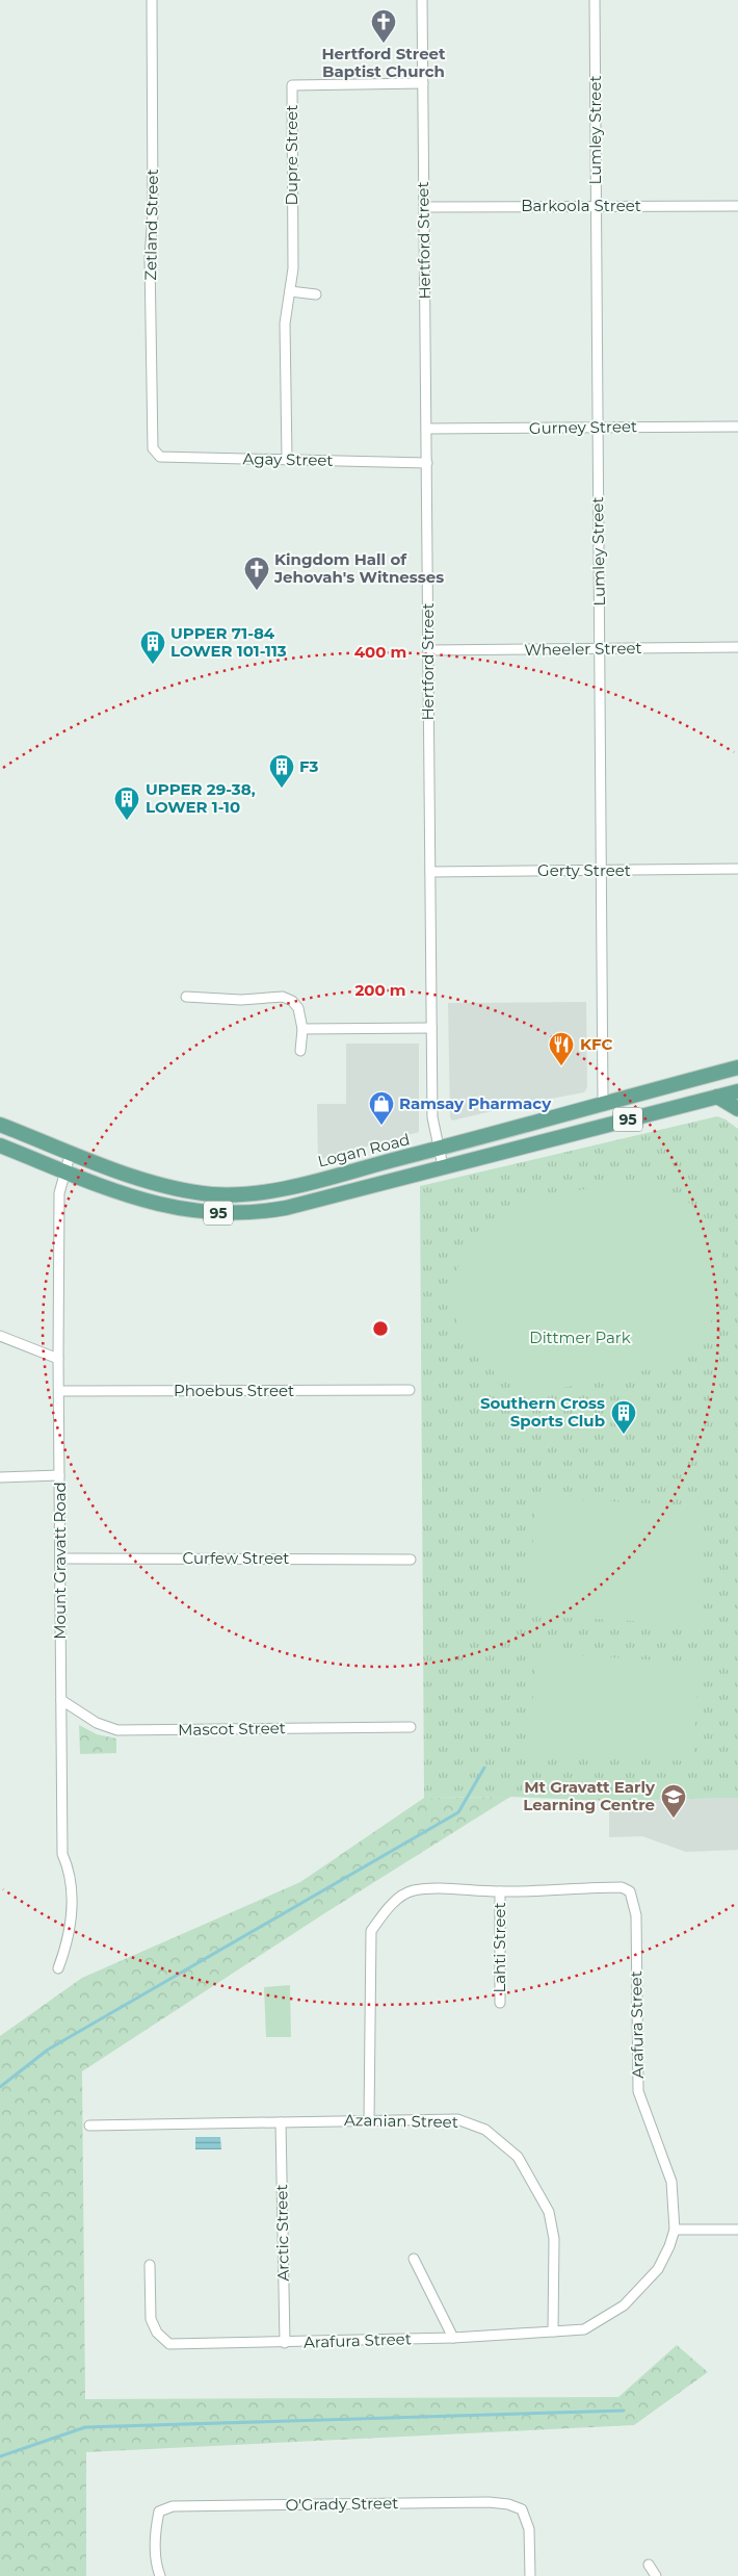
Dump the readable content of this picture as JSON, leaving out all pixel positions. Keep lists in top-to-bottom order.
{
  "streets": {
    "main road": ["95", "Logan Road"],
    "street": [
      "Lumley Street",
      "Dupre Street",
      "Barkoola Street",
      "Zetland Street",
      "Hertford Street",
      "Gurney Street",
      "Agay Street",
      "Wheeler Street",
      "Gerty Street",
      "Phoebus Street",
      "Curfew Street",
      "Mount Gravatt Road",
      "Mascot Street",
      "Lahti Street",
      "Arafura Street",
      "Azanian Street",
      "Arctic Street",
      "O'Grady Street"
    ]
  },
  "crossings": [
    ["Lumley Street", "Barkoola Street"],
    ["Lumley Street", "Gurney Street"],
    ["Lumley Street", "Wheeler Street"],
    ["Lumley Street", "Gerty Street"],
    ["Lumley Street", "Logan Road"],
    ["Dupre Street", "Hertford Street"],
    ["Dupre Street", "Agay Street"],
    ["Barkoola Street", "Hertford Street"],
    ["Zetland Street", "Agay Street"],
    ["Hertford Street", "Gurney Street"],
    ["Hertford Street", "Agay Street"],
    ["Hertford Street", "Wheeler Street"],
    ["Hertford Street", "Gerty Street"],
    ["Hertford Street", "95"],
    ["Hertford Street", "Logan Road"],
    ["95", "Mount Gravatt Road"],
    ["Logan Road", "Mount Gravatt Road"],
    ["Phoebus Street", "Mount Gravatt Road"],
    ["Curfew Street", "Mount Gravatt Road"],
    ["Mount Gravatt Road", "Mascot Street"],
    ["Lahti Street", "Arafura Street"],
    ["Arafura Street", "Azanian Street"],
    ["Arafura Street", "Arctic Street"],
    ["Azanian Street", "Arctic Street"]
  ],
  "parks": ["Dittmer Park"],
  "places": {
    "church": ["Hertford Street Baptist Church", "Kingdom Hall of Jehovah's Witnesses"],
    "building": [
      "UPPER 71-84 LOWER 101-113",
      "F3",
      "UPPER 29-38, LOWER 1-10",
      "Southern Cross Sports Club"
    ],
    "restaurant": ["KFC"],
    "shop": ["Ramsay Pharmacy"],
    "school or university": ["Mt Gravatt Early Learning Centre"]
  },
  "rings": ["400 m", "200 m"]
}
